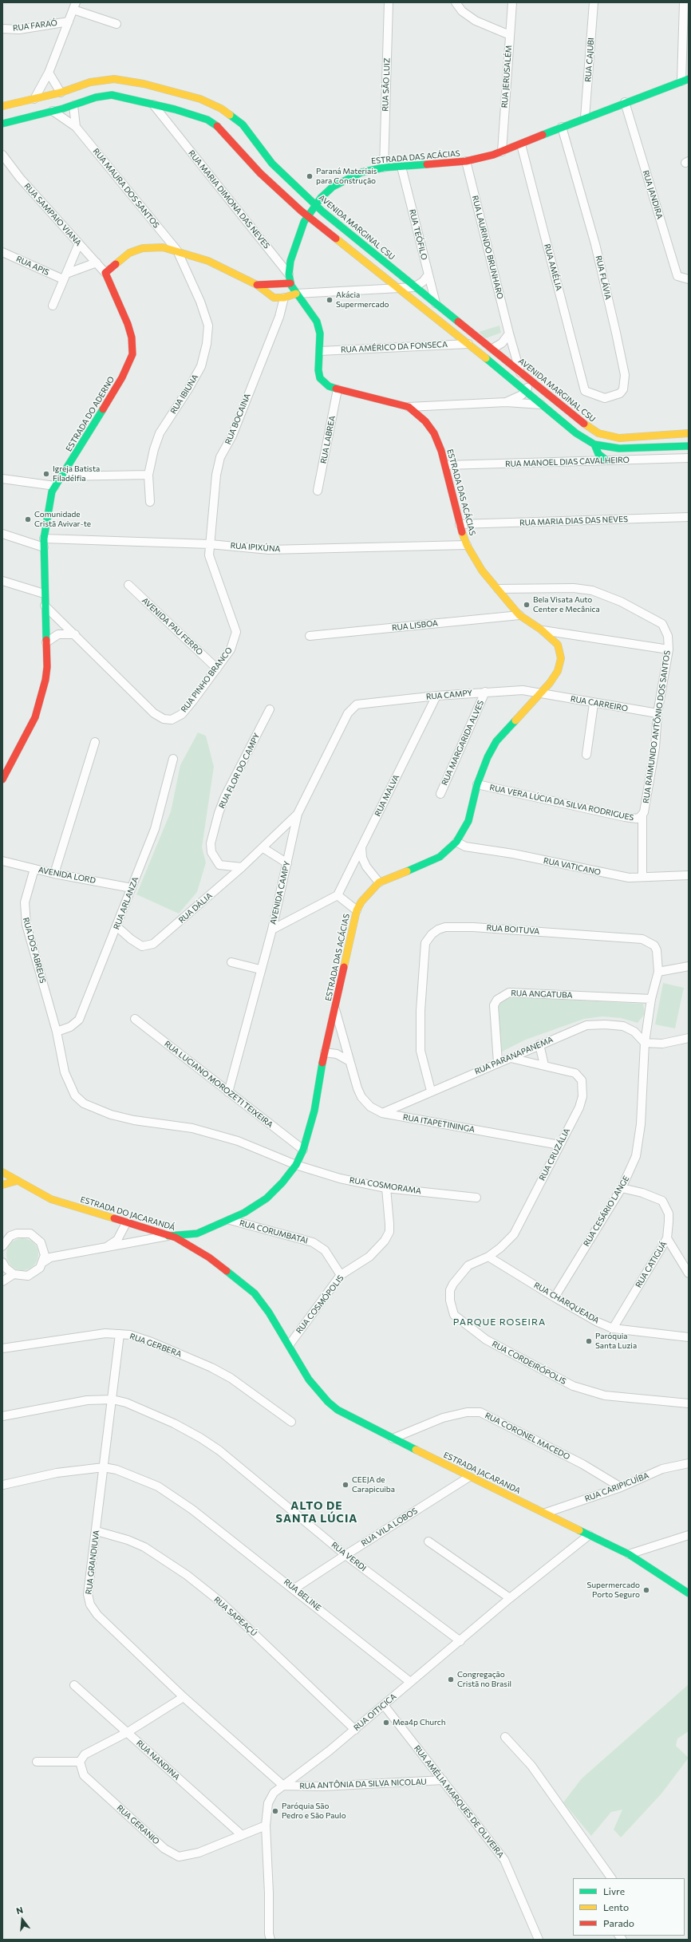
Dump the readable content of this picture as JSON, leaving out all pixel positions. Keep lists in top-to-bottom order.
{
  "streets": {
    "main road": [
      "ESTRADA DAS ACÁCIAS",
      "AVENIDA MARGINAL CSU",
      "ESTRADA DO ADERNO",
      "ESTRADA DO JACARANDÁ",
      "ESTRADA JACARANDA"
    ],
    "street": [
      "RUA FARAÓ",
      "RUA CAJUBI",
      "RUA JERUSALÉM",
      "RUA SÃO LUIZ",
      "RUA MAURA DOS SANTOS",
      "RUA JANDIRA",
      "RUA MARIA DIMONA DAS NEVES",
      "RUA SAMPAIO VIANA",
      "RUA TEÓFILO",
      "RUA LAURINDO BRUNHARO",
      "RUA APIS",
      "RUA AMÉLIA",
      "RUA FLÁVIA",
      "RUA AMÉRICO DA FONSECA",
      "RUA IBIUNA",
      "RUA BOCAINA",
      "RUA LABREA",
      "RUA MANOEL DIAS CAVALHEIRO",
      "RUA MARIA DIAS DAS NEVES",
      "RUA IPIXÚNA",
      "RUA LISBOA",
      "AVENIDA PAU FERRO",
      "RUA PINHO BRANCO",
      "RUA CAMPY",
      "RUA CARREIRO",
      "RUA RAIMUNDO ANTÔNIO DOS SANTOS",
      "RUA MARGARIDA ALVES",
      "RUA FLOR DO CAMPY",
      "RUA MALVA",
      "RUA VERA LÚCIA DA SILVA RODRIGUES",
      "RUA VATICANO",
      "AVENIDA LORD",
      "AVENIDA CAMPY",
      "RUA ARLANZA",
      "RUA DÁLIA",
      "RUA BOITUVA",
      "RUA DOS ABREUS",
      "RUA ANGATUBA",
      "RUA PARANAPANEMA",
      "RUA LUCIANO MOROZETI TEIXEIRA",
      "RUA ITAPETININGA",
      "RUA CRUZÁLIA",
      "RUA COSMORAMA",
      "RUA CESÁRIO LANGE",
      "RUA CORUMBATAI",
      "RUA CATIGUÁ",
      "RUA CHARQUEADA",
      "RUA COSMÓPOLIS",
      "RUA GERBERA",
      "RUA CORDEIRÓPOLIS",
      "RUA CORONEL MACEDO",
      "RUA CARIPICUÍBA",
      "RUA VILA LOBOS",
      "RUA VERDI",
      "RUA GRANDIUVA",
      "RUA BELINE",
      "RUA SAPEAÇÚ",
      "RUA OITICICA",
      "RUA NANDINA",
      "RUA ANTÔNIA DA SILVA NICOLAU",
      "RUA AMÉLIA MARQUES DE OLIVEIRA",
      "RUA GERANIO"
    ]
  },
  "crossings": [
    ["RUA CAJUBI", "ESTRADA DAS ACÁCIAS"],
    ["RUA JERUSALÉM", "ESTRADA DAS ACÁCIAS"],
    ["RUA SÃO LUIZ", "ESTRADA DAS ACÁCIAS"],
    ["ESTRADA DAS ACÁCIAS", "RUA JANDIRA"],
    ["ESTRADA DAS ACÁCIAS", "RUA MARIA DIMONA DAS NEVES"],
    ["ESTRADA DAS ACÁCIAS", "AVENIDA MARGINAL CSU"],
    ["ESTRADA DAS ACÁCIAS", "RUA TEÓFILO"],
    ["ESTRADA DAS ACÁCIAS", "RUA LAURINDO BRUNHARO"],
    ["ESTRADA DAS ACÁCIAS", "RUA AMÉLIA"],
    ["ESTRADA DAS ACÁCIAS", "RUA FLÁVIA"],
    ["ESTRADA DAS ACÁCIAS", "RUA AMÉRICO DA FONSECA"],
    ["ESTRADA DAS ACÁCIAS", "RUA LABREA"],
    ["ESTRADA DAS ACÁCIAS", "RUA MANOEL DIAS CAVALHEIRO"],
    ["ESTRADA DAS ACÁCIAS", "RUA MARIA DIAS DAS NEVES"],
    ["ESTRADA DAS ACÁCIAS", "RUA IPIXÚNA"],
    ["ESTRADA DAS ACÁCIAS", "RUA LISBOA"],
    ["ESTRADA DAS ACÁCIAS", "RUA CAMPY"],
    ["ESTRADA DAS ACÁCIAS", "RUA CARREIRO"],
    ["ESTRADA DAS ACÁCIAS", "RUA RAIMUNDO ANTÔNIO DOS SANTOS"],
    ["ESTRADA DAS ACÁCIAS", "RUA VERA LÚCIA DA SILVA RODRIGUES"],
    ["ESTRADA DAS ACÁCIAS", "RUA VATICANO"],
    ["ESTRADA DAS ACÁCIAS", "RUA DOS ABREUS"],
    ["ESTRADA DAS ACÁCIAS", "RUA LUCIANO MOROZETI TEIXEIRA"],
    ["ESTRADA DAS ACÁCIAS", "RUA ITAPETININGA"],
    ["ESTRADA DAS ACÁCIAS", "RUA COSMORAMA"],
    ["ESTRADA DAS ACÁCIAS", "ESTRADA DO JACARANDÁ"],
    ["ESTRADA DAS ACÁCIAS", "RUA CORUMBATAI"],
    ["RUA MAURA DOS SANTOS", "RUA IBIUNA"],
    ["RUA SAMPAIO VIANA", "ESTRADA DO ADERNO"],
    ["AVENIDA MARGINAL CSU", "RUA TEÓFILO"],
    ["AVENIDA MARGINAL CSU", "RUA LAURINDO BRUNHARO"],
    ["RUA AMÉLIA", "RUA FLÁVIA"],
    ["ESTRADA DO ADERNO", "RUA IPIXÚNA"],
    ["ESTRADA DO ADERNO", "RUA PINHO BRANCO"],
    ["RUA BOCAINA", "RUA IPIXÚNA"],
    ["RUA BOCAINA", "RUA PINHO BRANCO"],
    ["RUA IPIXÚNA", "RUA PINHO BRANCO"],
    ["AVENIDA PAU FERRO", "RUA PINHO BRANCO"],
    ["RUA CAMPY", "RUA CARREIRO"],
    ["RUA CAMPY", "RUA MARGARIDA ALVES"],
    ["RUA CAMPY", "RUA MALVA"],
    ["RUA CAMPY", "AVENIDA CAMPY"],
    ["RUA CARREIRO", "RUA RAIMUNDO ANTÔNIO DOS SANTOS"],
    ["RUA RAIMUNDO ANTÔNIO DOS SANTOS", "RUA VERA LÚCIA DA SILVA RODRIGUES"],
    ["RUA RAIMUNDO ANTÔNIO DOS SANTOS", "RUA VATICANO"],
    ["RUA FLOR DO CAMPY", "RUA DÁLIA"],
    ["AVENIDA LORD", "RUA ARLANZA"],
    ["AVENIDA LORD", "RUA DOS ABREUS"],
    ["AVENIDA CAMPY", "RUA DÁLIA"],
    ["AVENIDA CAMPY", "RUA LUCIANO MOROZETI TEIXEIRA"],
    ["RUA ARLANZA", "RUA DÁLIA"],
    ["RUA ARLANZA", "RUA DOS ABREUS"],
    ["RUA BOITUVA", "RUA ANGATUBA"],
    ["RUA BOITUVA", "RUA PARANAPANEMA"],
    ["RUA BOITUVA", "RUA CESÁRIO LANGE"],
    ["RUA DOS ABREUS", "RUA COSMORAMA"],
    ["RUA ANGATUBA", "RUA PARANAPANEMA"],
    ["RUA PARANAPANEMA", "RUA ITAPETININGA"],
    ["RUA PARANAPANEMA", "RUA CRUZÁLIA"],
    ["RUA PARANAPANEMA", "RUA CESÁRIO LANGE"],
    ["RUA ITAPETININGA", "RUA CRUZÁLIA"],
    ["RUA CRUZÁLIA", "RUA CHARQUEADA"],
    ["RUA CRUZÁLIA", "RUA CORDEIRÓPOLIS"],
    ["RUA COSMORAMA", "RUA COSMÓPOLIS"],
    ["RUA CESÁRIO LANGE", "RUA CATIGUÁ"],
    ["RUA CESÁRIO LANGE", "RUA CHARQUEADA"],
    ["ESTRADA DO JACARANDÁ", "RUA COSMÓPOLIS"],
    ["ESTRADA DO JACARANDÁ", "ESTRADA JACARANDA"],
    ["RUA CORUMBATAI", "RUA COSMÓPOLIS"],
    ["RUA CATIGUÁ", "RUA CHARQUEADA"],
    ["RUA CHARQUEADA", "RUA CORDEIRÓPOLIS"],
    ["RUA COSMÓPOLIS", "ESTRADA JACARANDA"],
    ["RUA GERBERA", "RUA GRANDIUVA"],
    ["RUA CORONEL MACEDO", "ESTRADA JACARANDA"],
    ["RUA CORONEL MACEDO", "RUA CARIPICUÍBA"],
    ["ESTRADA JACARANDA", "RUA CARIPICUÍBA"],
    ["ESTRADA JACARANDA", "RUA VILA LOBOS"],
    ["ESTRADA JACARANDA", "RUA OITICICA"],
    ["RUA VILA LOBOS", "RUA VERDI"],
    ["RUA VILA LOBOS", "RUA BELINE"],
    ["RUA VERDI", "RUA GRANDIUVA"],
    ["RUA VERDI", "RUA OITICICA"],
    ["RUA GRANDIUVA", "RUA BELINE"],
    ["RUA GRANDIUVA", "RUA SAPEAÇÚ"],
    ["RUA GRANDIUVA", "RUA OITICICA"],
    ["RUA GRANDIUVA", "RUA ANTÔNIA DA SILVA NICOLAU"],
    ["RUA BELINE", "RUA OITICICA"],
    ["RUA SAPEAÇÚ", "RUA OITICICA"],
    ["RUA OITICICA", "RUA ANTÔNIA DA SILVA NICOLAU"],
    ["RUA OITICICA", "RUA AMÉLIA MARQUES DE OLIVEIRA"],
    ["RUA OITICICA", "RUA GERANIO"],
    ["RUA NANDINA", "RUA GERANIO"],
    ["RUA ANTÔNIA DA SILVA NICOLAU", "RUA AMÉLIA MARQUES DE OLIVEIRA"]
  ],
  "districts": ["PARQUE ROSEIRA", "ALTO DE SANTA LÚCIA"],
  "places": [
    "Paraná Materiais para Construção",
    "Akácia Supermercado",
    "Igreja Batista Filadélfia",
    "Comunidade Cristã Avivar-te",
    "Bela Visata Auto Center e Mecânica",
    "Paróquia Santa Luzia",
    "CEEJA de Carapicuiba",
    "Supermercado Porto Seguro",
    "Congregação Cristã no Brasil",
    "Mea4p Church",
    "Paróquia São Pedro e São Paulo"
  ],
  "legend": ["Livre", "Lento", "Parado"],
  "north": "top"
}
